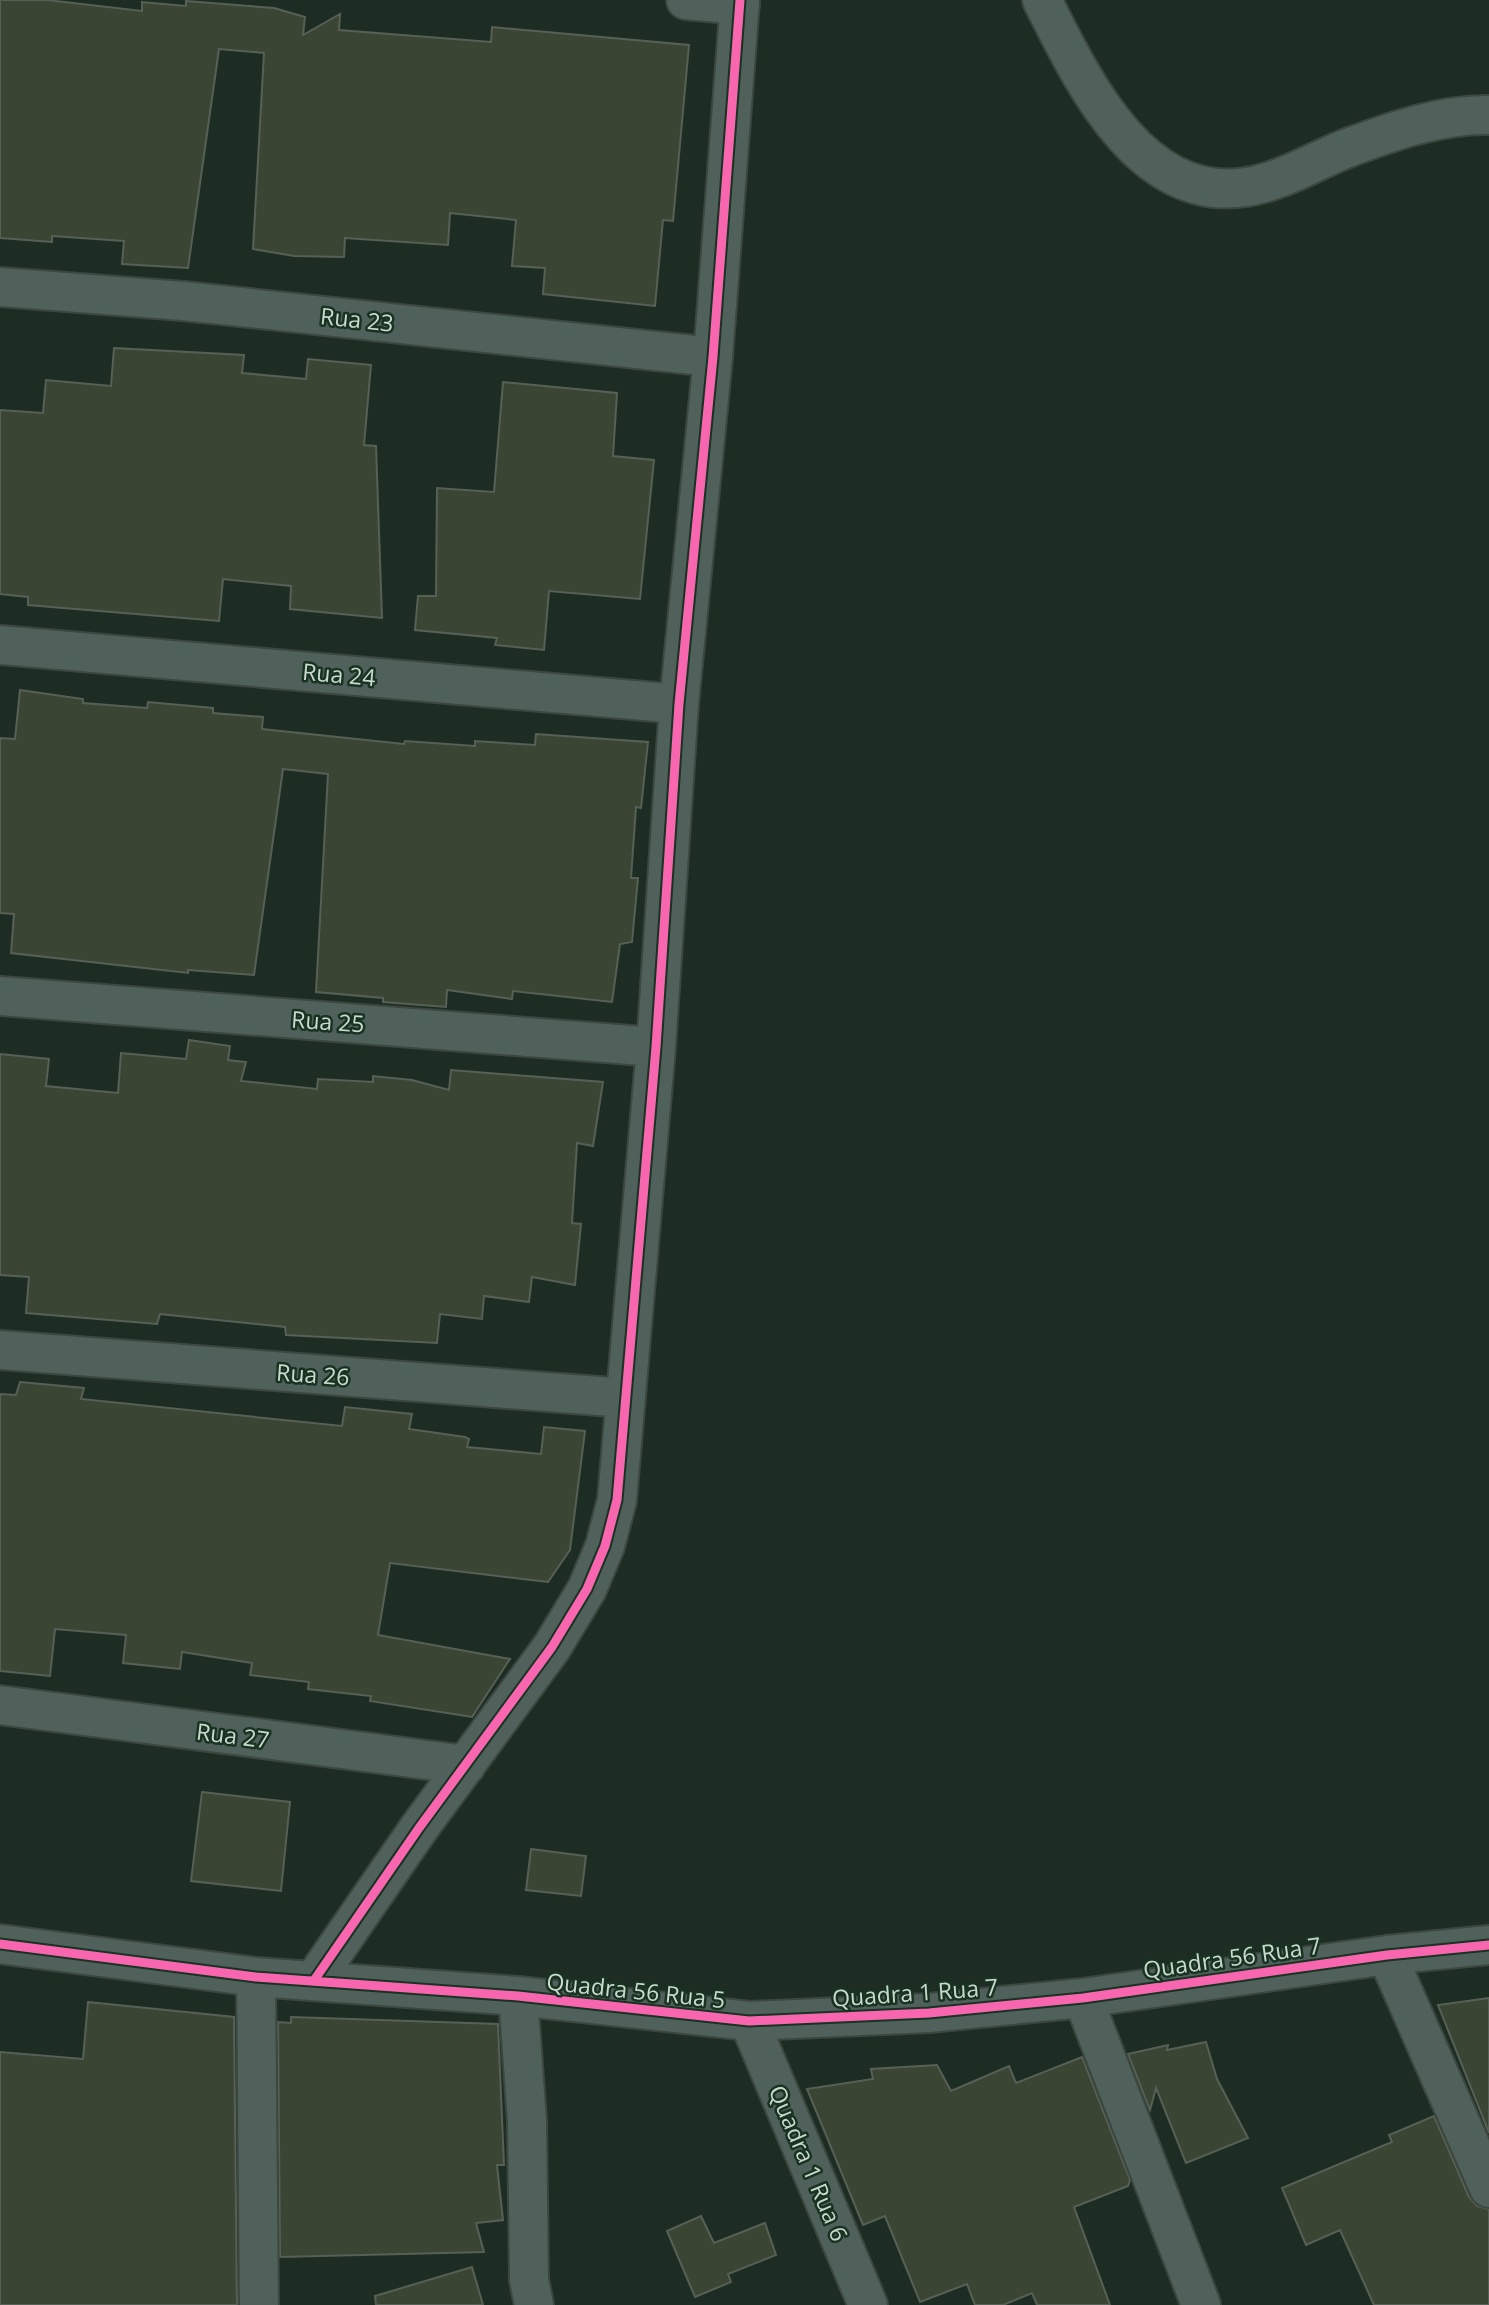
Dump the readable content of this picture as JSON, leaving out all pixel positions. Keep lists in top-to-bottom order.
{
  "streets": {
    "street": [
      "Rua 23",
      "Rua 24",
      "Rua 25",
      "Rua 26",
      "Rua 27",
      "Quadra 56 Rua 7",
      "Quadra 56 Rua 5",
      "Quadra 1 Rua 7",
      "Quadra 1 Rua 6"
    ]
  },
  "crossings": [
    ["Quadra 56 Rua 7", "Quadra 1 Rua 7"],
    ["Quadra 56 Rua 5", "Quadra 1 Rua 7"],
    ["Quadra 56 Rua 5", "Quadra 1 Rua 6"],
    ["Quadra 1 Rua 7", "Quadra 1 Rua 6"]
  ]
}
